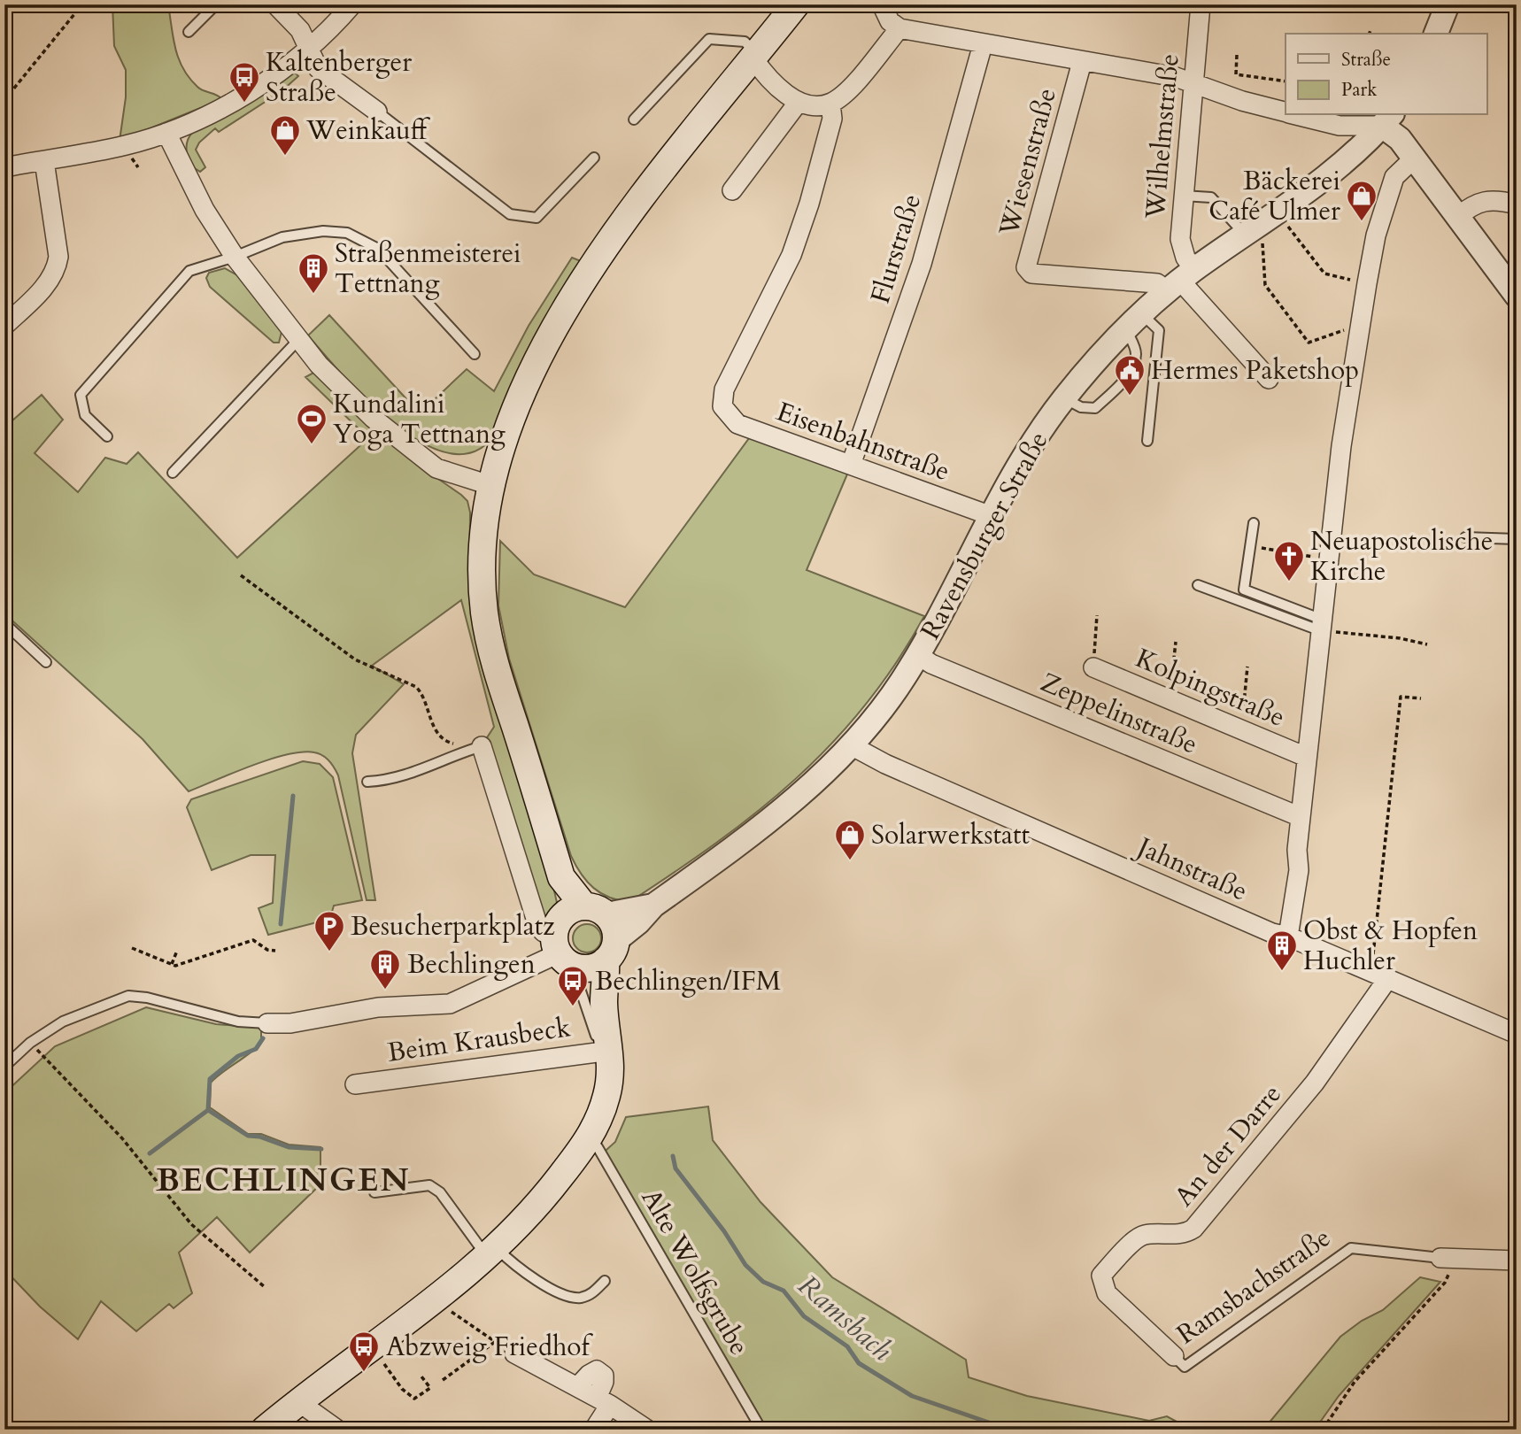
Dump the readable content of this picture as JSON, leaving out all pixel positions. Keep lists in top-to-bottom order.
{
  "streets": {
    "main road": ["Ravensburger Straße"],
    "street": [
      "Wilhelmstraße",
      "Wiesenstraße",
      "Flurstraße",
      "Eisenbahnstraße",
      "Kolpingstraße",
      "Zeppelinstraße",
      "Jahnstraße",
      "Beim Krausbeck",
      "An der Darre",
      "Ramsbachstraße"
    ],
    "lane": ["Alte Wolfsgrube"]
  },
  "crossings": [
    ["Wilhelmstraße", "Wiesenstraße"],
    ["Wilhelmstraße", "Ravensburger Straße"],
    ["Wiesenstraße", "Ravensburger Straße"],
    ["Flurstraße", "Eisenbahnstraße"],
    ["Eisenbahnstraße", "Ravensburger Straße"],
    ["Ravensburger Straße", "Zeppelinstraße"],
    ["Ravensburger Straße", "Jahnstraße"],
    ["Kolpingstraße", "Zeppelinstraße"],
    ["Kolpingstraße", "Jahnstraße"],
    ["Jahnstraße", "An der Darre"],
    ["An der Darre", "Ramsbachstraße"]
  ],
  "districts": ["BECHLINGEN"],
  "water": ["Ramsbach"],
  "places": {
    "bus stop": ["Kaltenberger Straße", "Bechlingen/IFM", "Abzweig Friedhof"],
    "shop": ["Weinkauff", "Bäckerei Café Ulmer", "Solarwerkstatt"],
    "building": ["Straßenmeisterei Tettnang", "Obst & Hopfen Huchler", "Bechlingen"],
    "public building": ["Hermes Paketshop"],
    "sports": ["Kundalini Yoga Tettnang"],
    "church": ["Neuapostolische Kirche"],
    "parking": ["Besucherparkplatz"]
  },
  "legend": ["Straße", "Park"]
}
